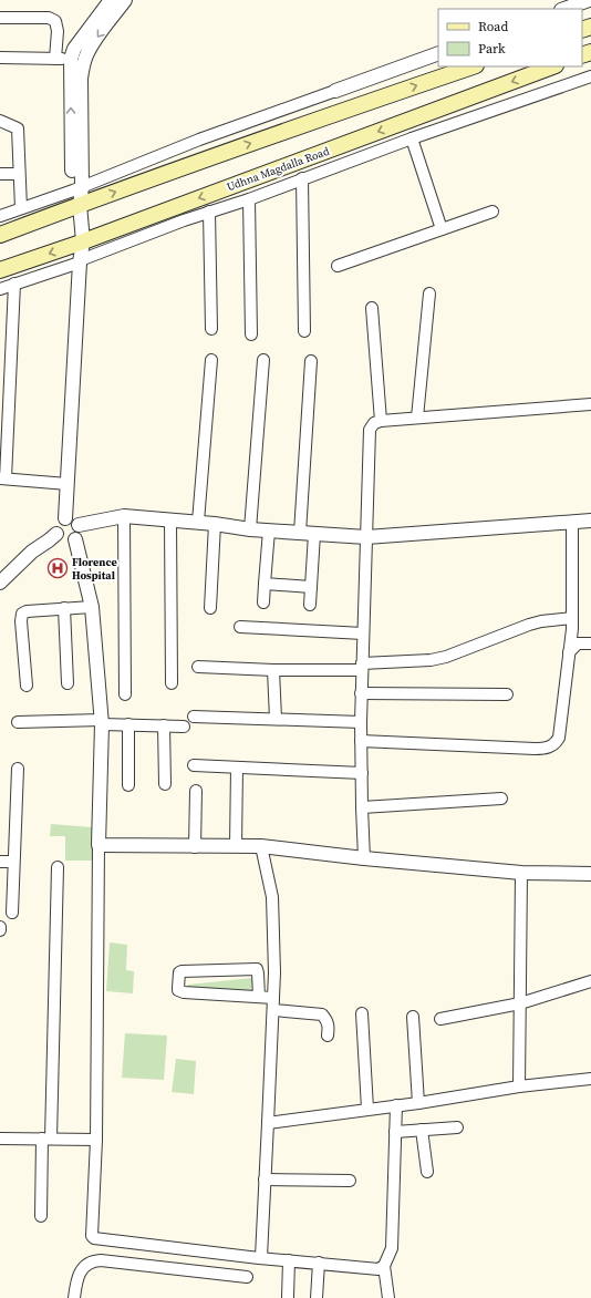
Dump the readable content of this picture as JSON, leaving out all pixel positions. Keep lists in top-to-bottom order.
{
  "streets": {
    "main road": ["Udhna Magdalla Road"]
  },
  "places": {
    "hospital": ["Florence Hospital"]
  },
  "legend": ["Road", "Park"]
}
